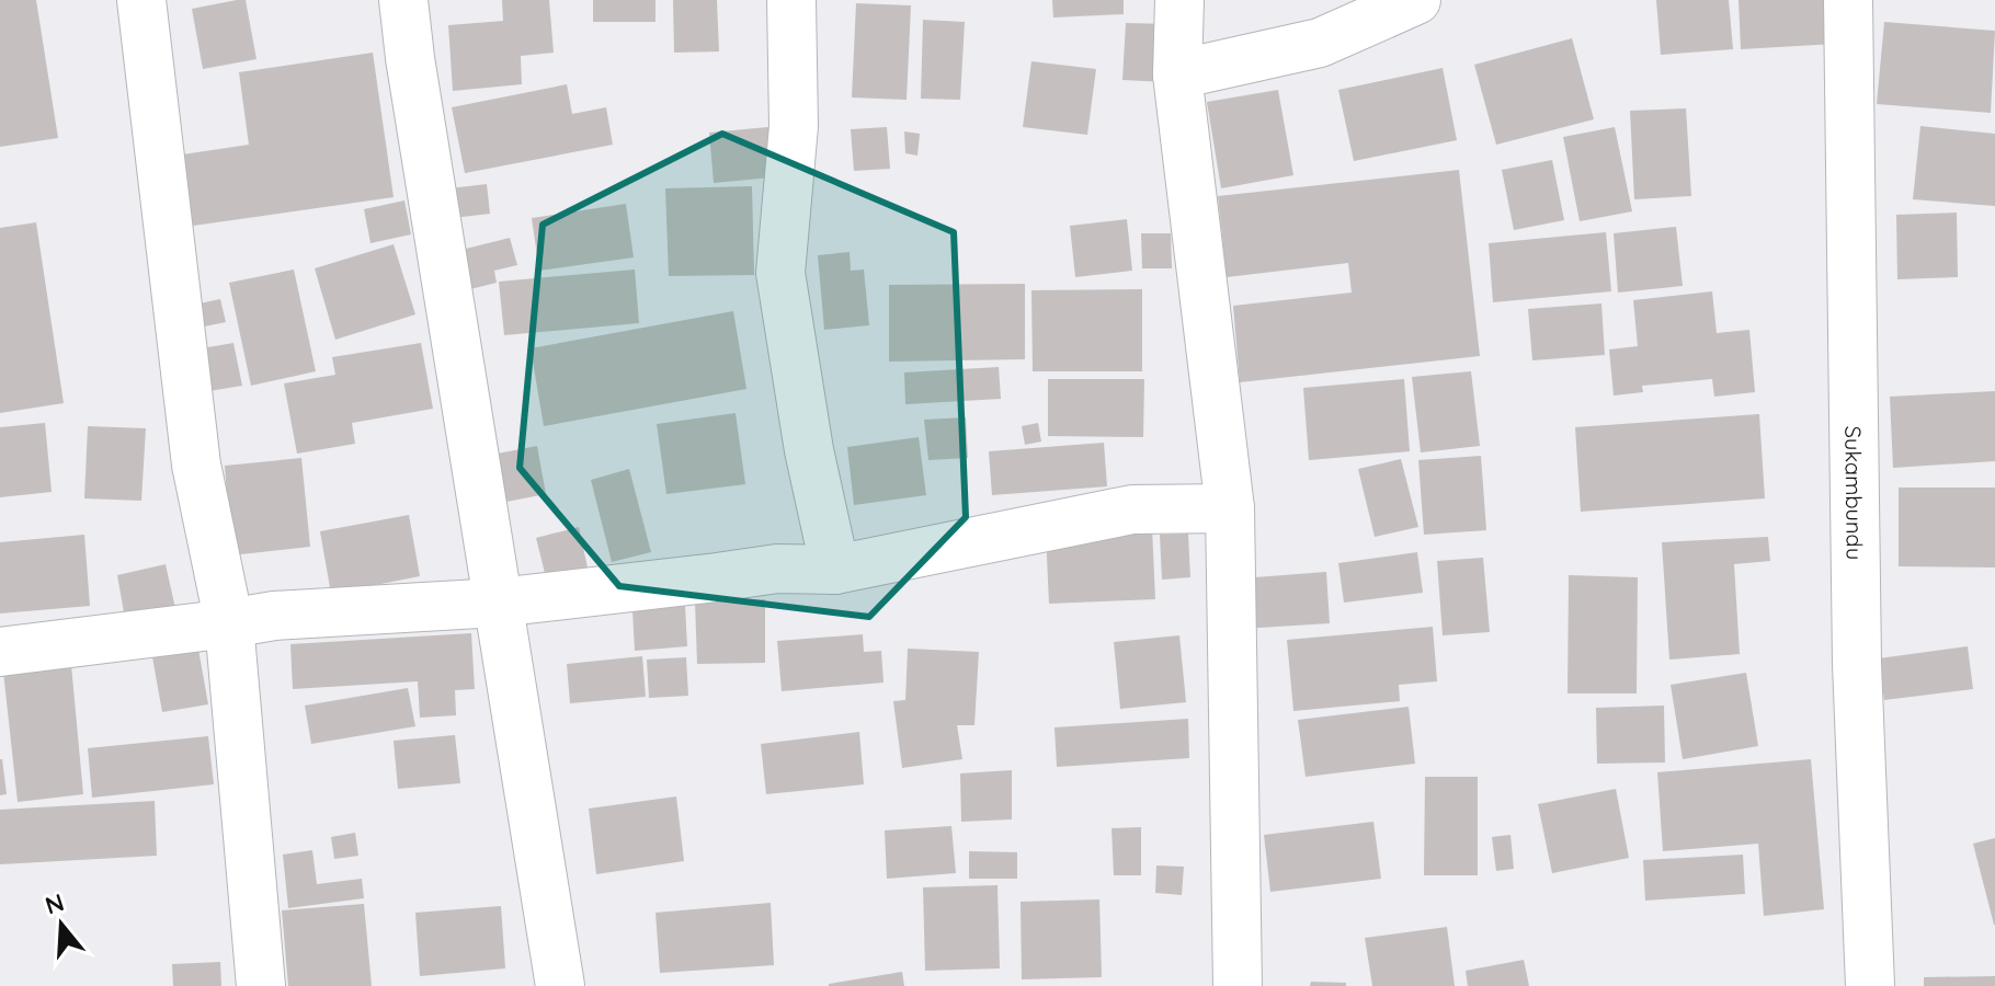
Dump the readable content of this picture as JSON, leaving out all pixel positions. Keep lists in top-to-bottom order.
{
  "streets": {
    "street": ["Sukambundu"]
  },
  "north": "top"
}
